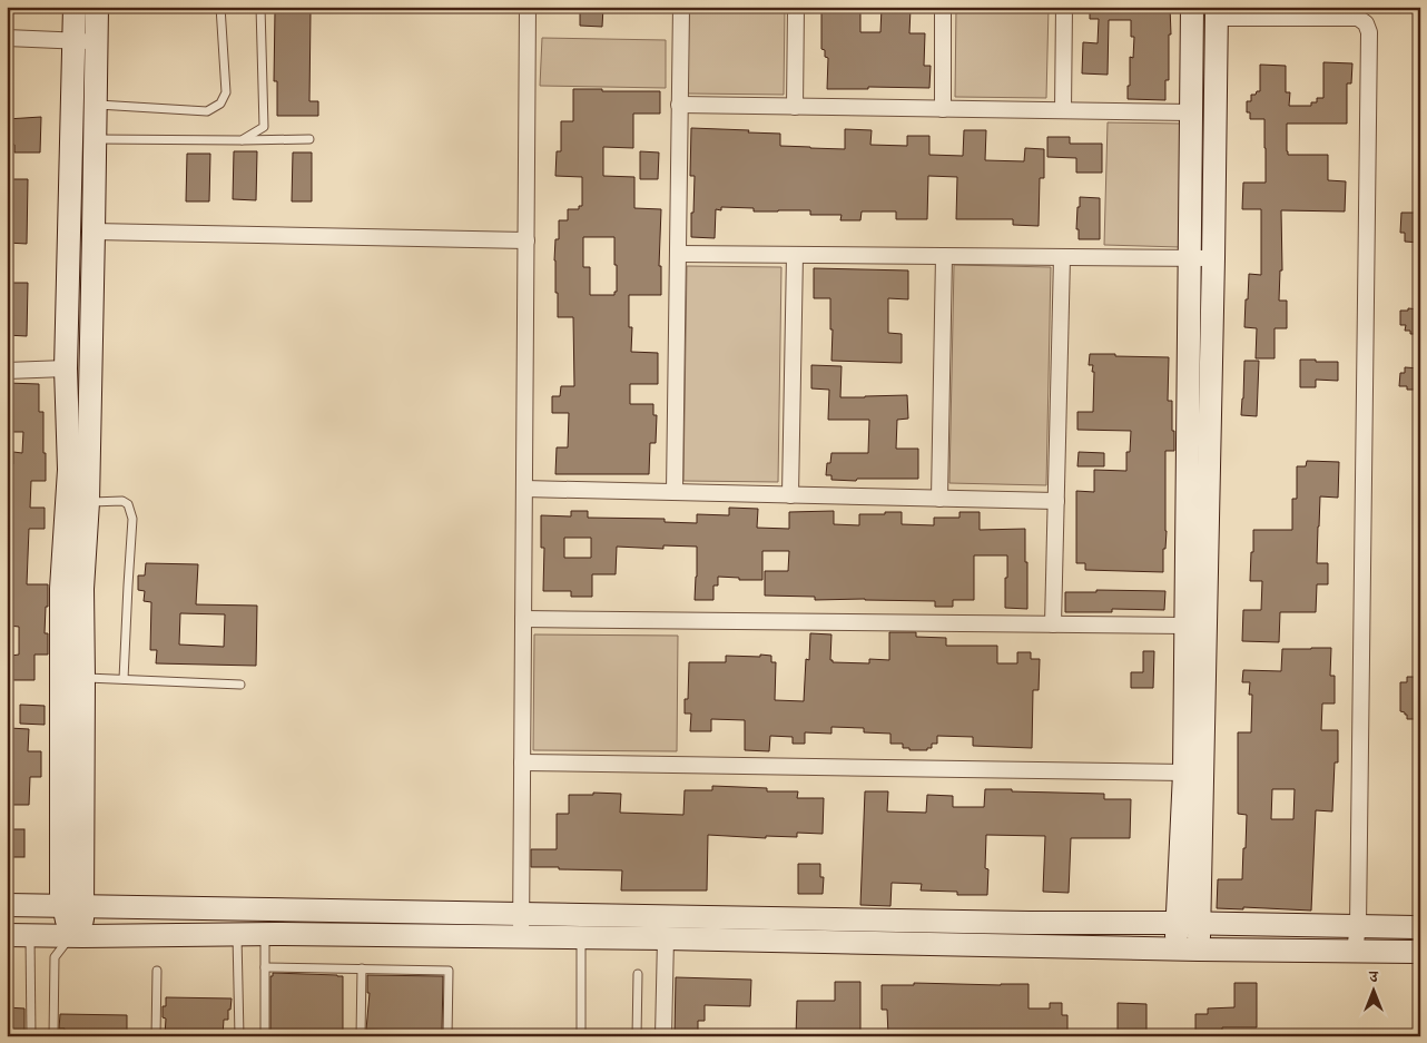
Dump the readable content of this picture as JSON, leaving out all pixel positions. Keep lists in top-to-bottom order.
{
  "north": "top"
}
